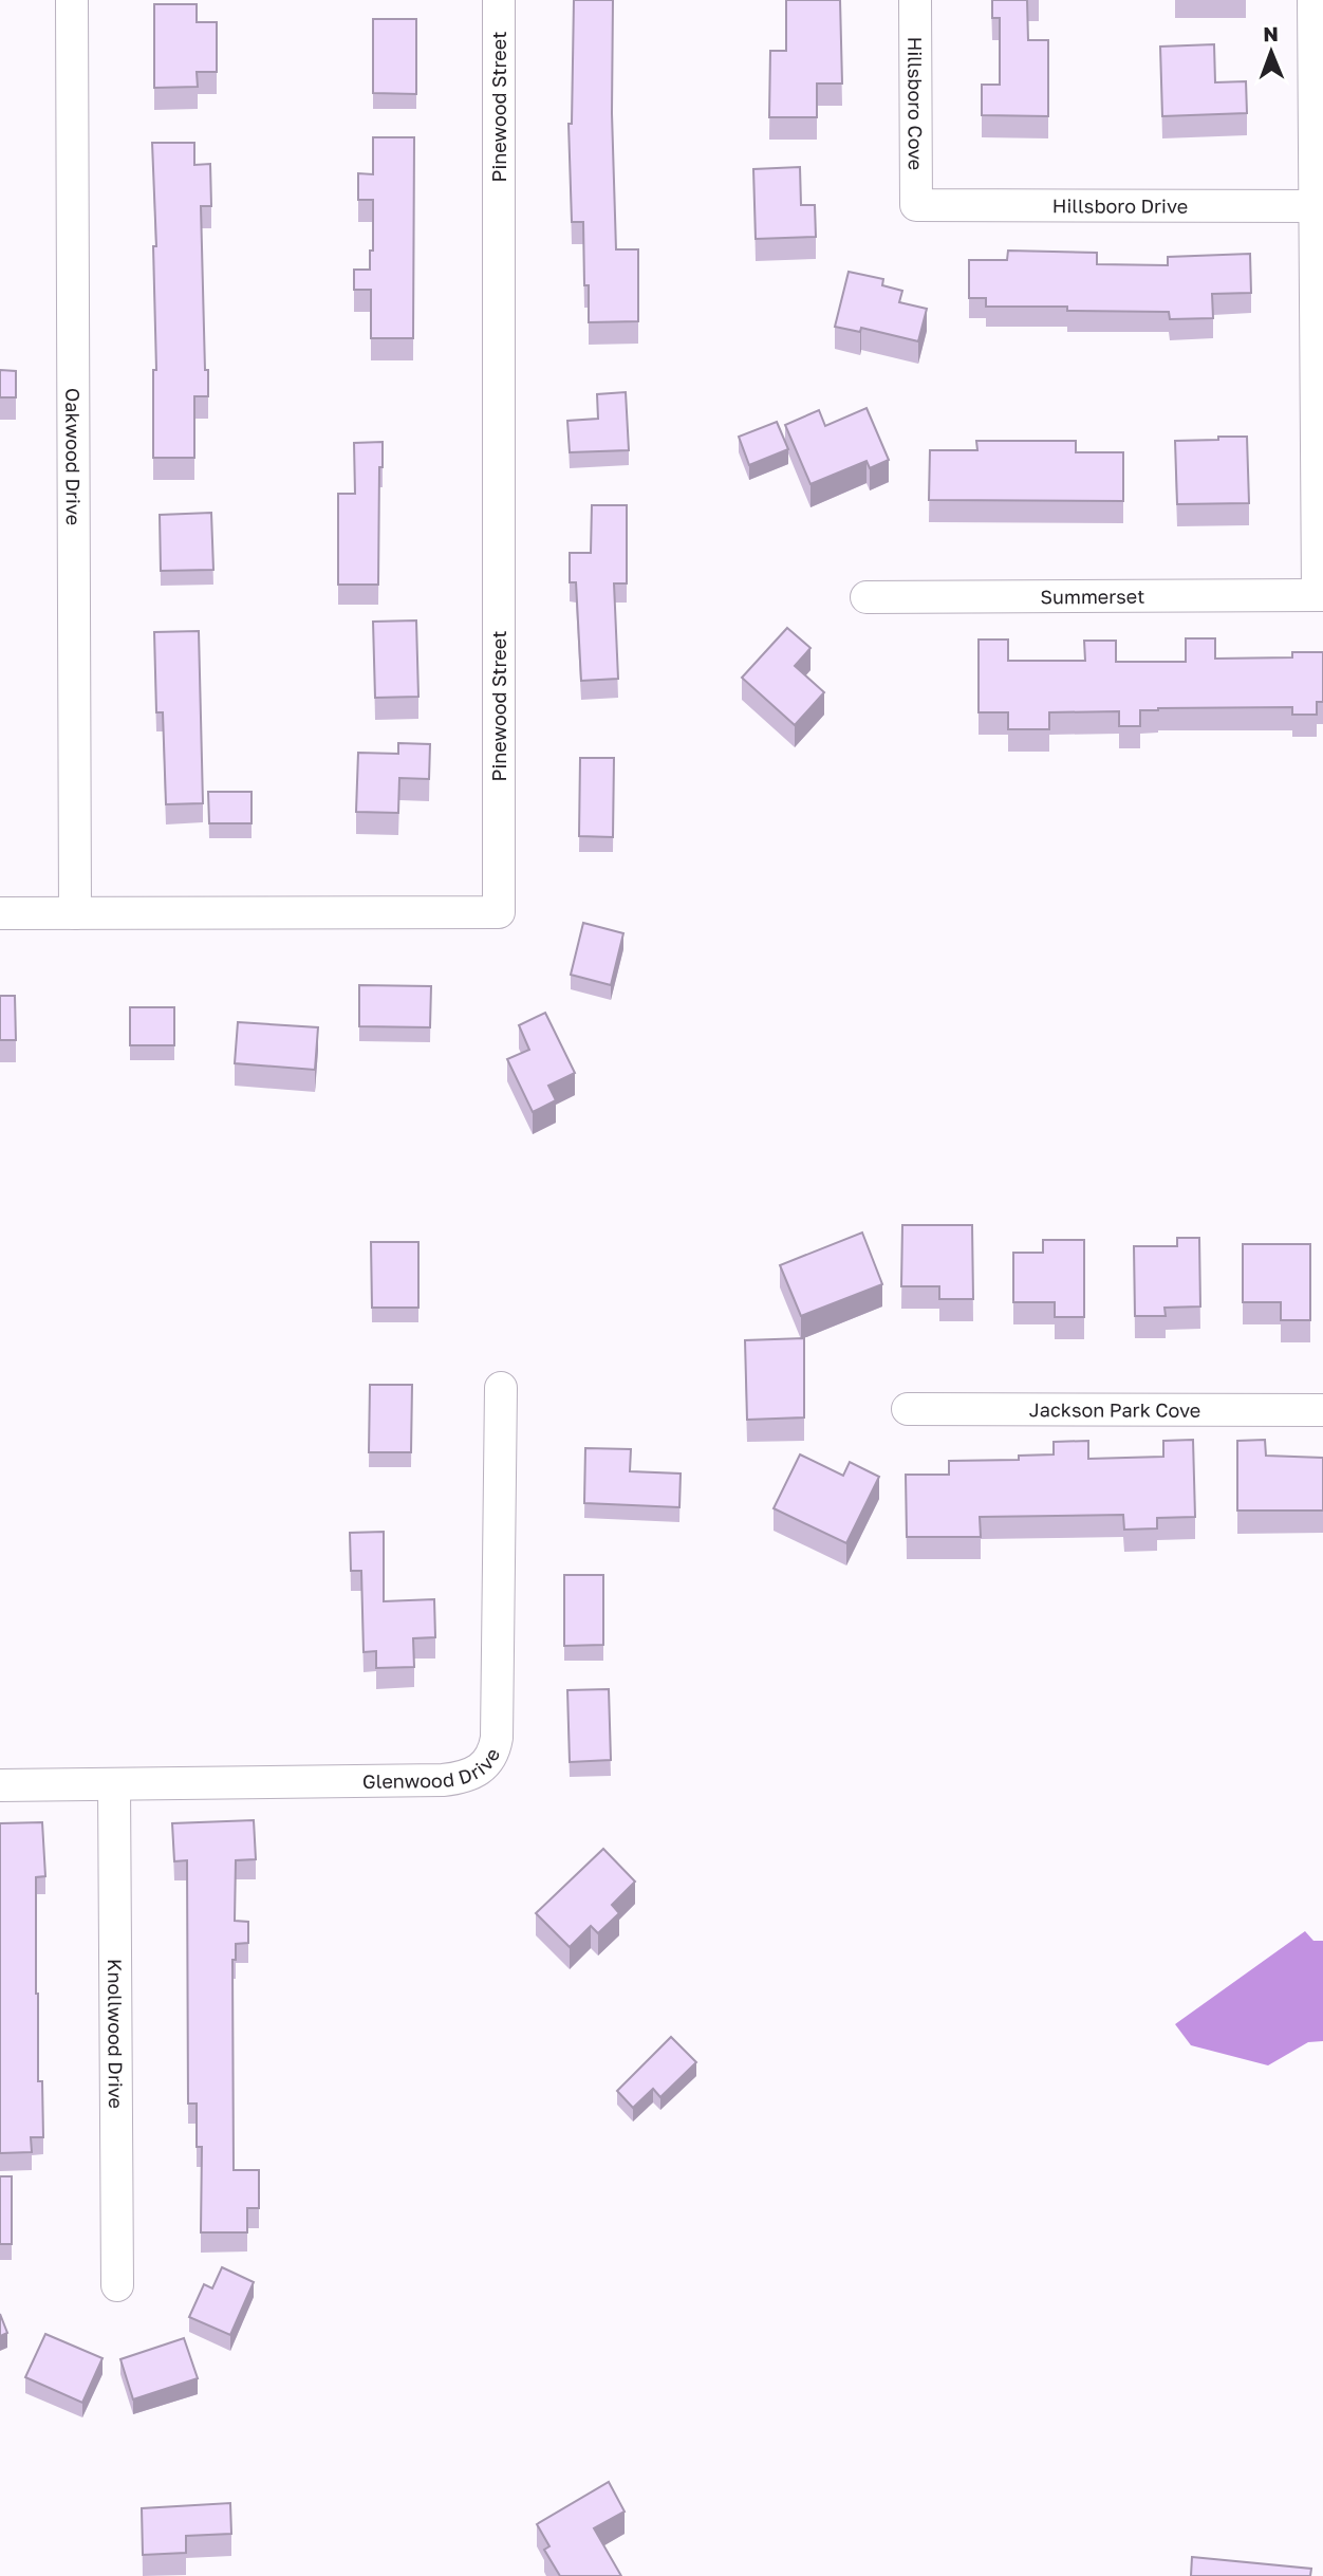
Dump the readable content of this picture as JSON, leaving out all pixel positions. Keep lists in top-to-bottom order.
{
  "streets": {
    "street": [
      "Hillsboro Cove",
      "Pinewood Street",
      "Hillsboro Drive",
      "Oakwood Drive",
      "Summerset",
      "Jackson Park Cove",
      "Glenwood Drive",
      "Knollwood Drive"
    ]
  },
  "crossings": [
    ["Hillsboro Cove", "Hillsboro Drive"],
    ["Pinewood Street", "Oakwood Drive"],
    ["Hillsboro Drive", "Summerset"],
    ["Glenwood Drive", "Knollwood Drive"]
  ],
  "north": "top"
}
